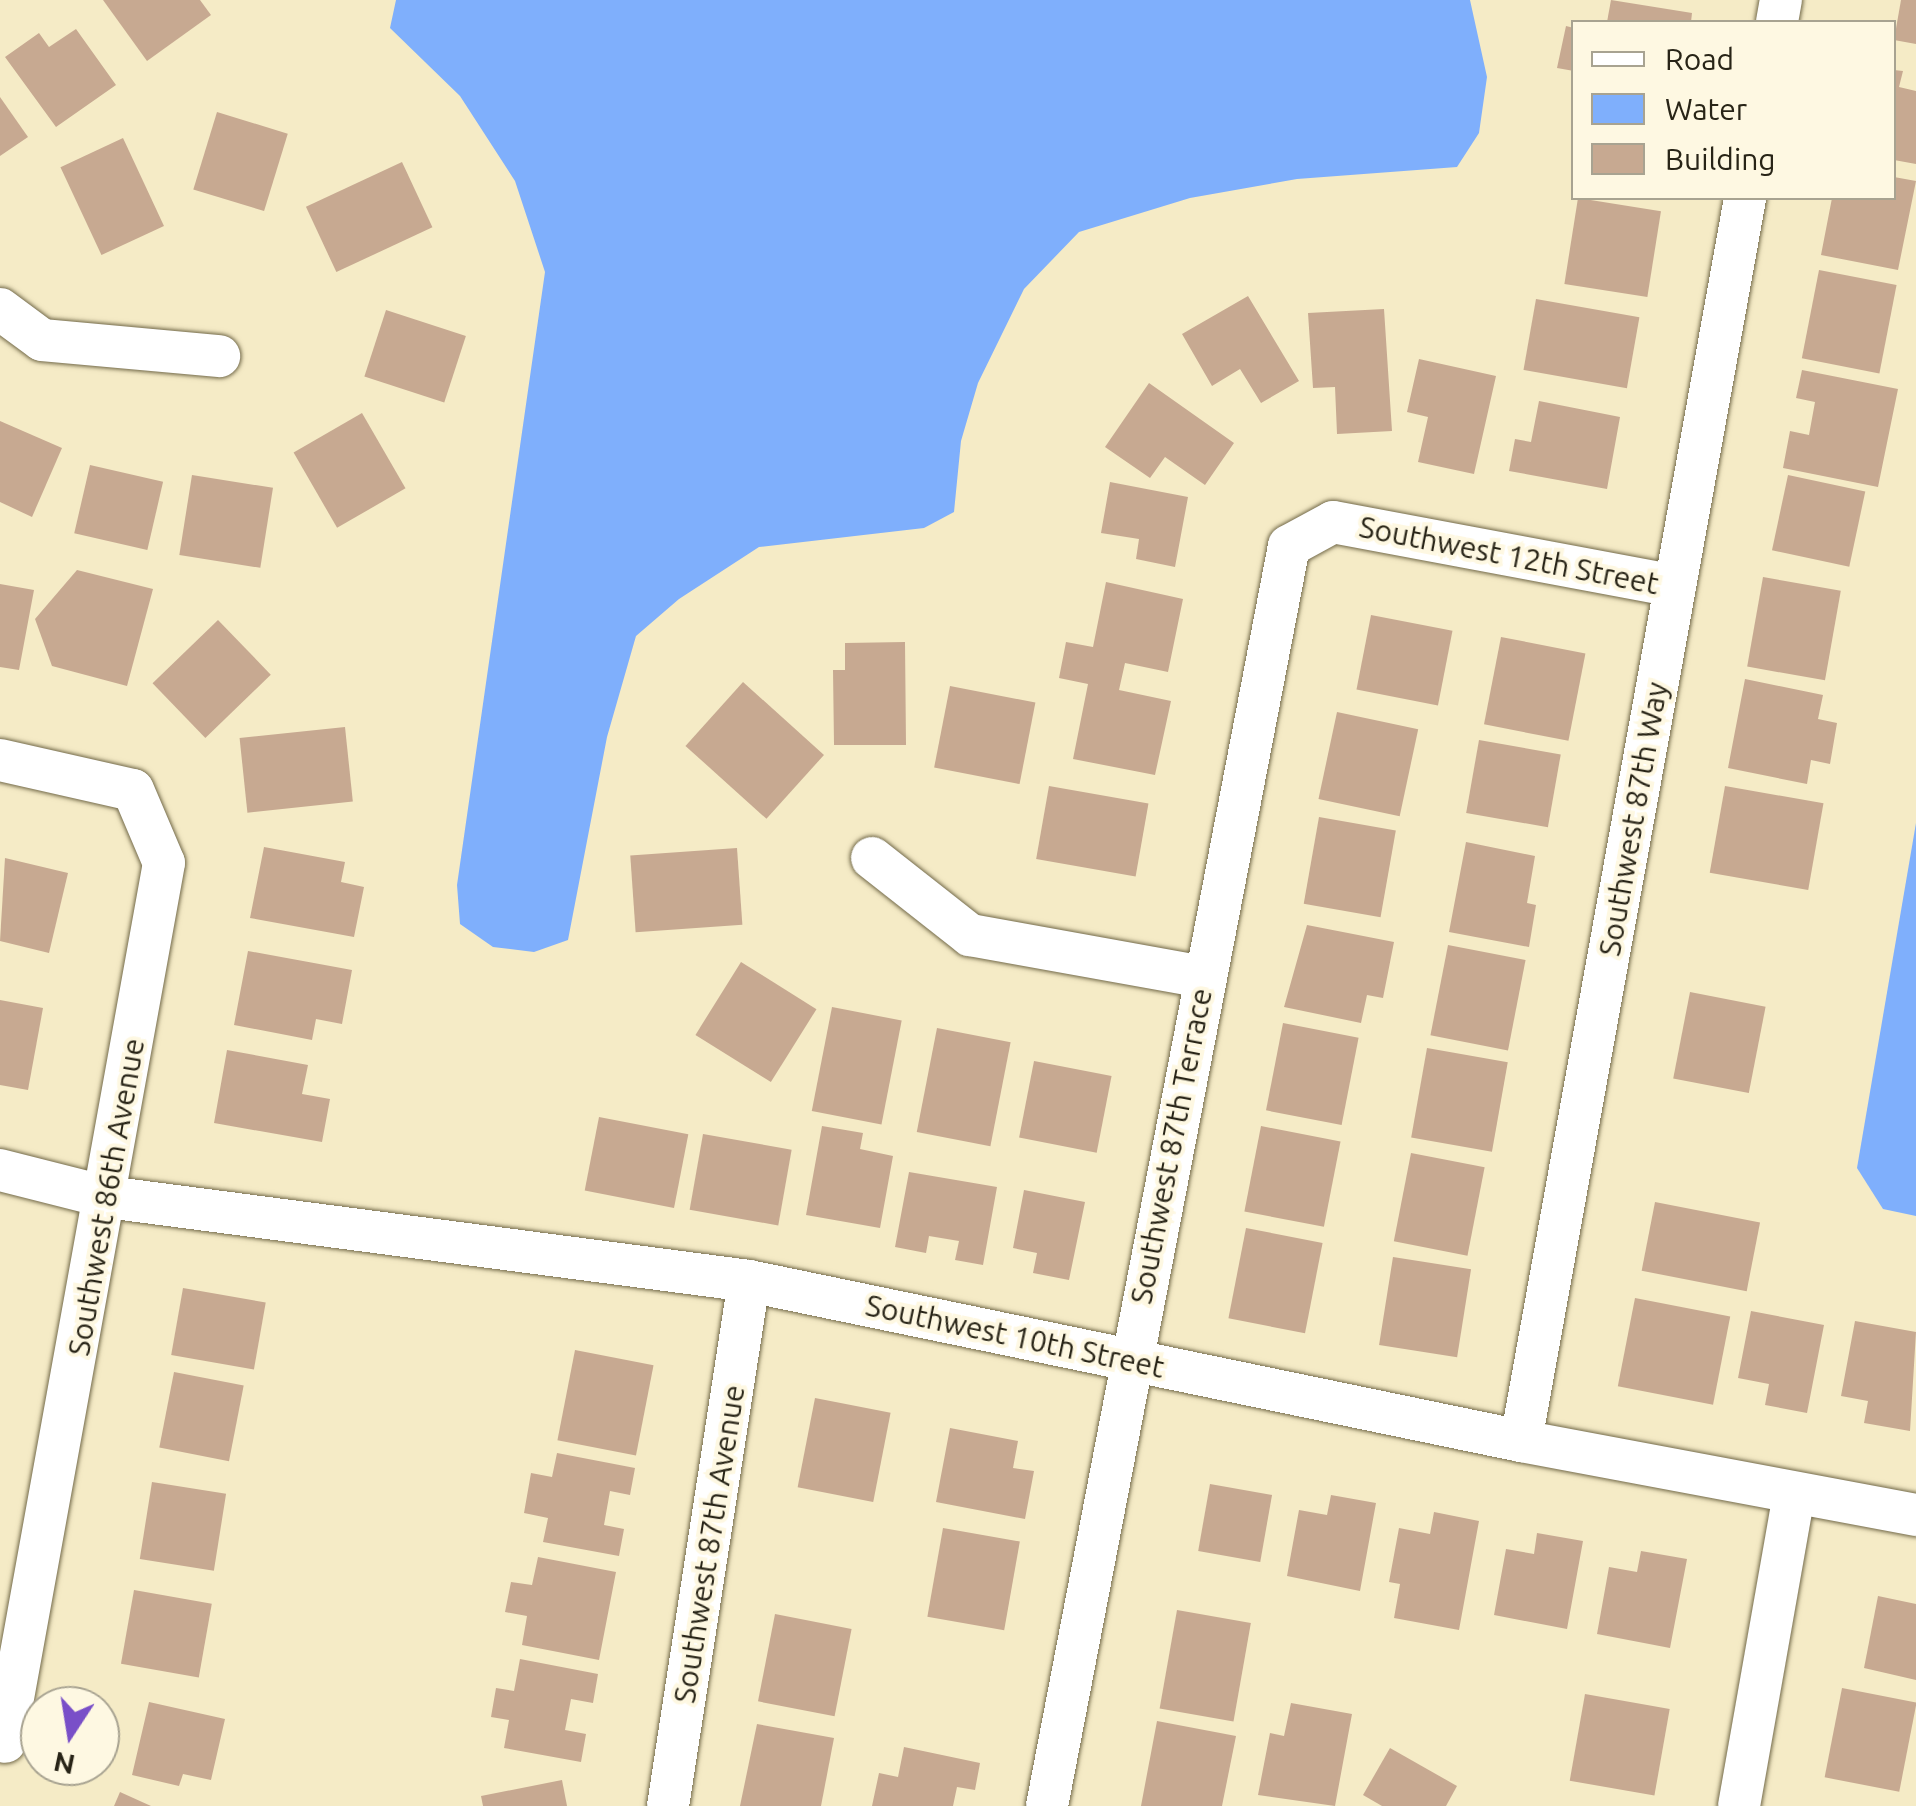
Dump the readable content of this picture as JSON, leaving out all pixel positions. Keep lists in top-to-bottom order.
{
  "streets": {
    "street": [
      "Southwest 12th Street",
      "Southwest 87th Way",
      "Southwest 87th Terrace",
      "Southwest 86th Avenue",
      "Southwest 10th Street",
      "Southwest 87th Avenue"
    ]
  },
  "crossings": [
    ["Southwest 12th Street", "Southwest 87th Way"],
    ["Southwest 12th Street", "Southwest 87th Terrace"],
    ["Southwest 87th Way", "Southwest 10th Street"],
    ["Southwest 87th Terrace", "Southwest 10th Street"],
    ["Southwest 86th Avenue", "Southwest 10th Street"],
    ["Southwest 10th Street", "Southwest 87th Avenue"]
  ],
  "legend": ["Road", "Water", "Building"],
  "north": "bottom"
}
